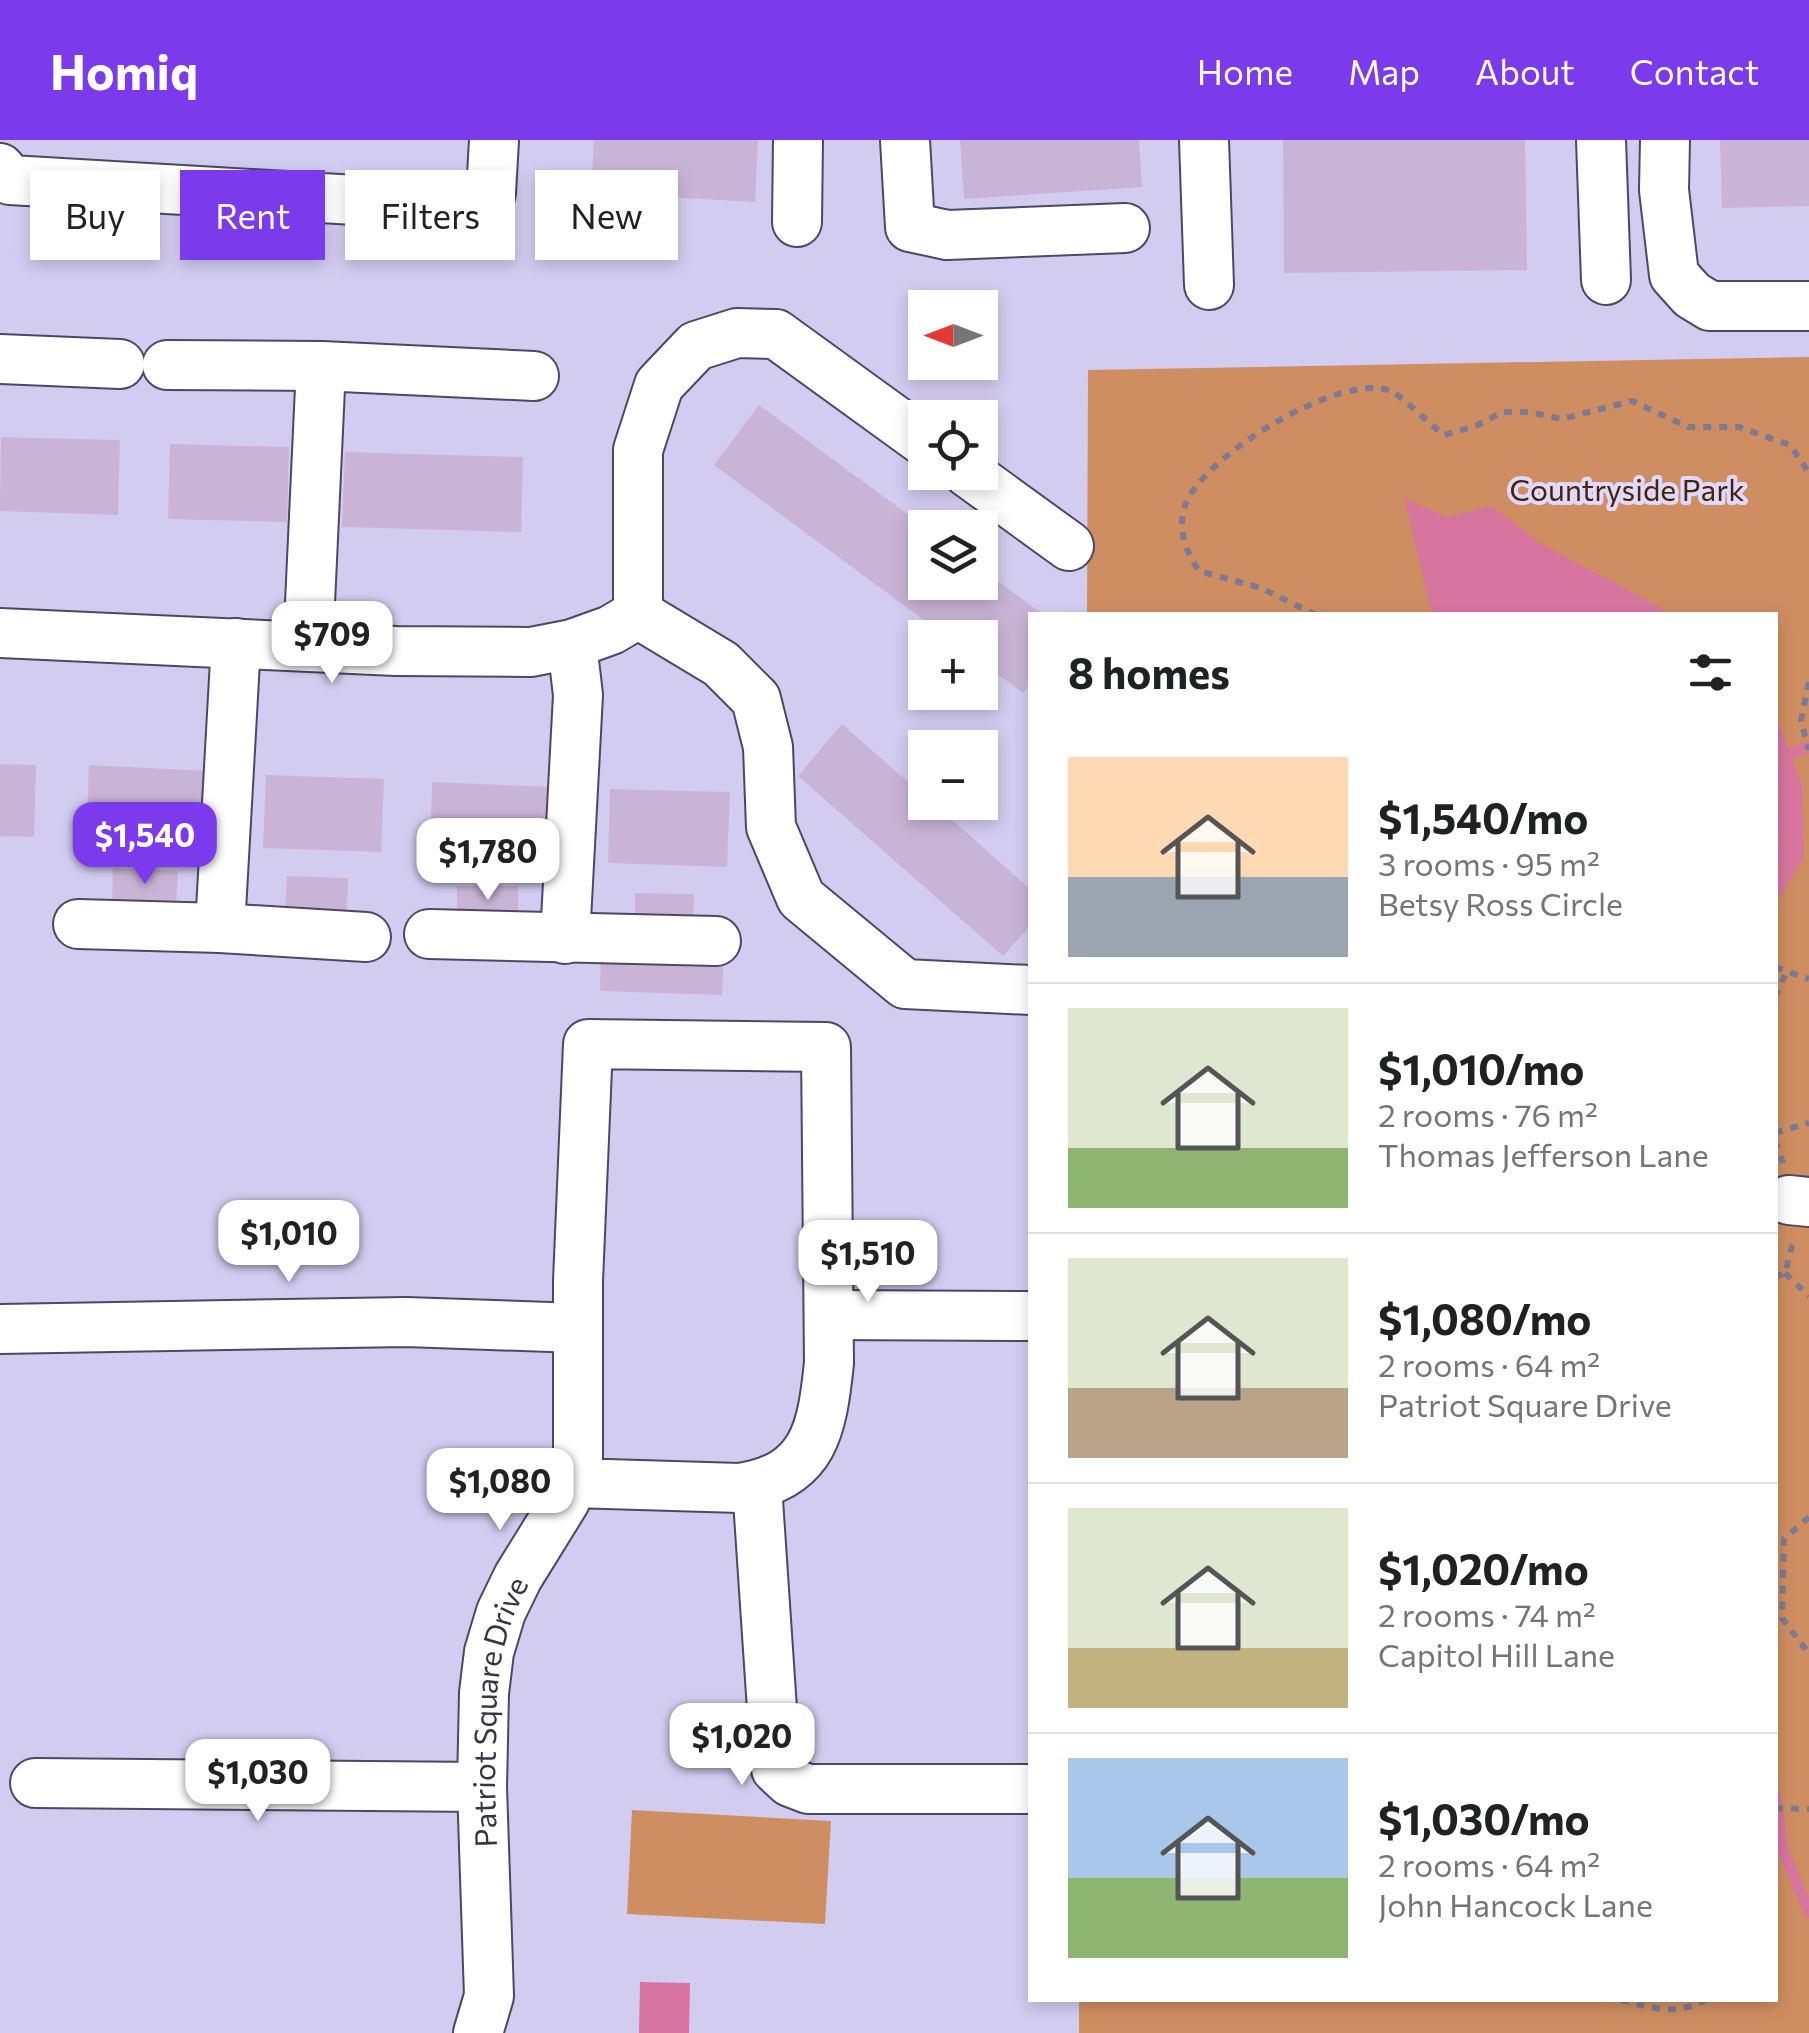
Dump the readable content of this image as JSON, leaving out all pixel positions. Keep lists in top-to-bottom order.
{
  "streets": {
    "street": ["Patriot Square Drive"]
  },
  "parks": ["Countryside Park"],
  "north": "left",
  "page": {
    "header": "Homiq",
    "nav": [
      "Home",
      "Map",
      "About",
      "Contact"
    ],
    "chip": [
      "Buy",
      "Rent",
      "Filters",
      "New"
    ],
    "map_buttons": ["+", "−"],
    "price": [
      "$709",
      "$1,540",
      "$1,780",
      "$1,010",
      "$1,510",
      "$1,080",
      "$1,020",
      "$1,030"
    ],
    "heading": "8 homes",
    "list": [
      {
        "name": "$1,540/mo",
        "note": "3 rooms · 95 m² · Betsy Ross Circle"
      },
      {
        "name": "$1,010/mo",
        "note": "2 rooms · 76 m² · Thomas Jefferson Lane"
      },
      {
        "name": "$1,080/mo",
        "note": "2 rooms · 64 m² · Patriot Square Drive"
      },
      {
        "name": "$1,020/mo",
        "note": "2 rooms · 74 m² · Capitol Hill Lane"
      },
      {
        "name": "$1,030/mo",
        "note": "2 rooms · 64 m² · John Hancock Lane"
      }
    ]
  }
}
